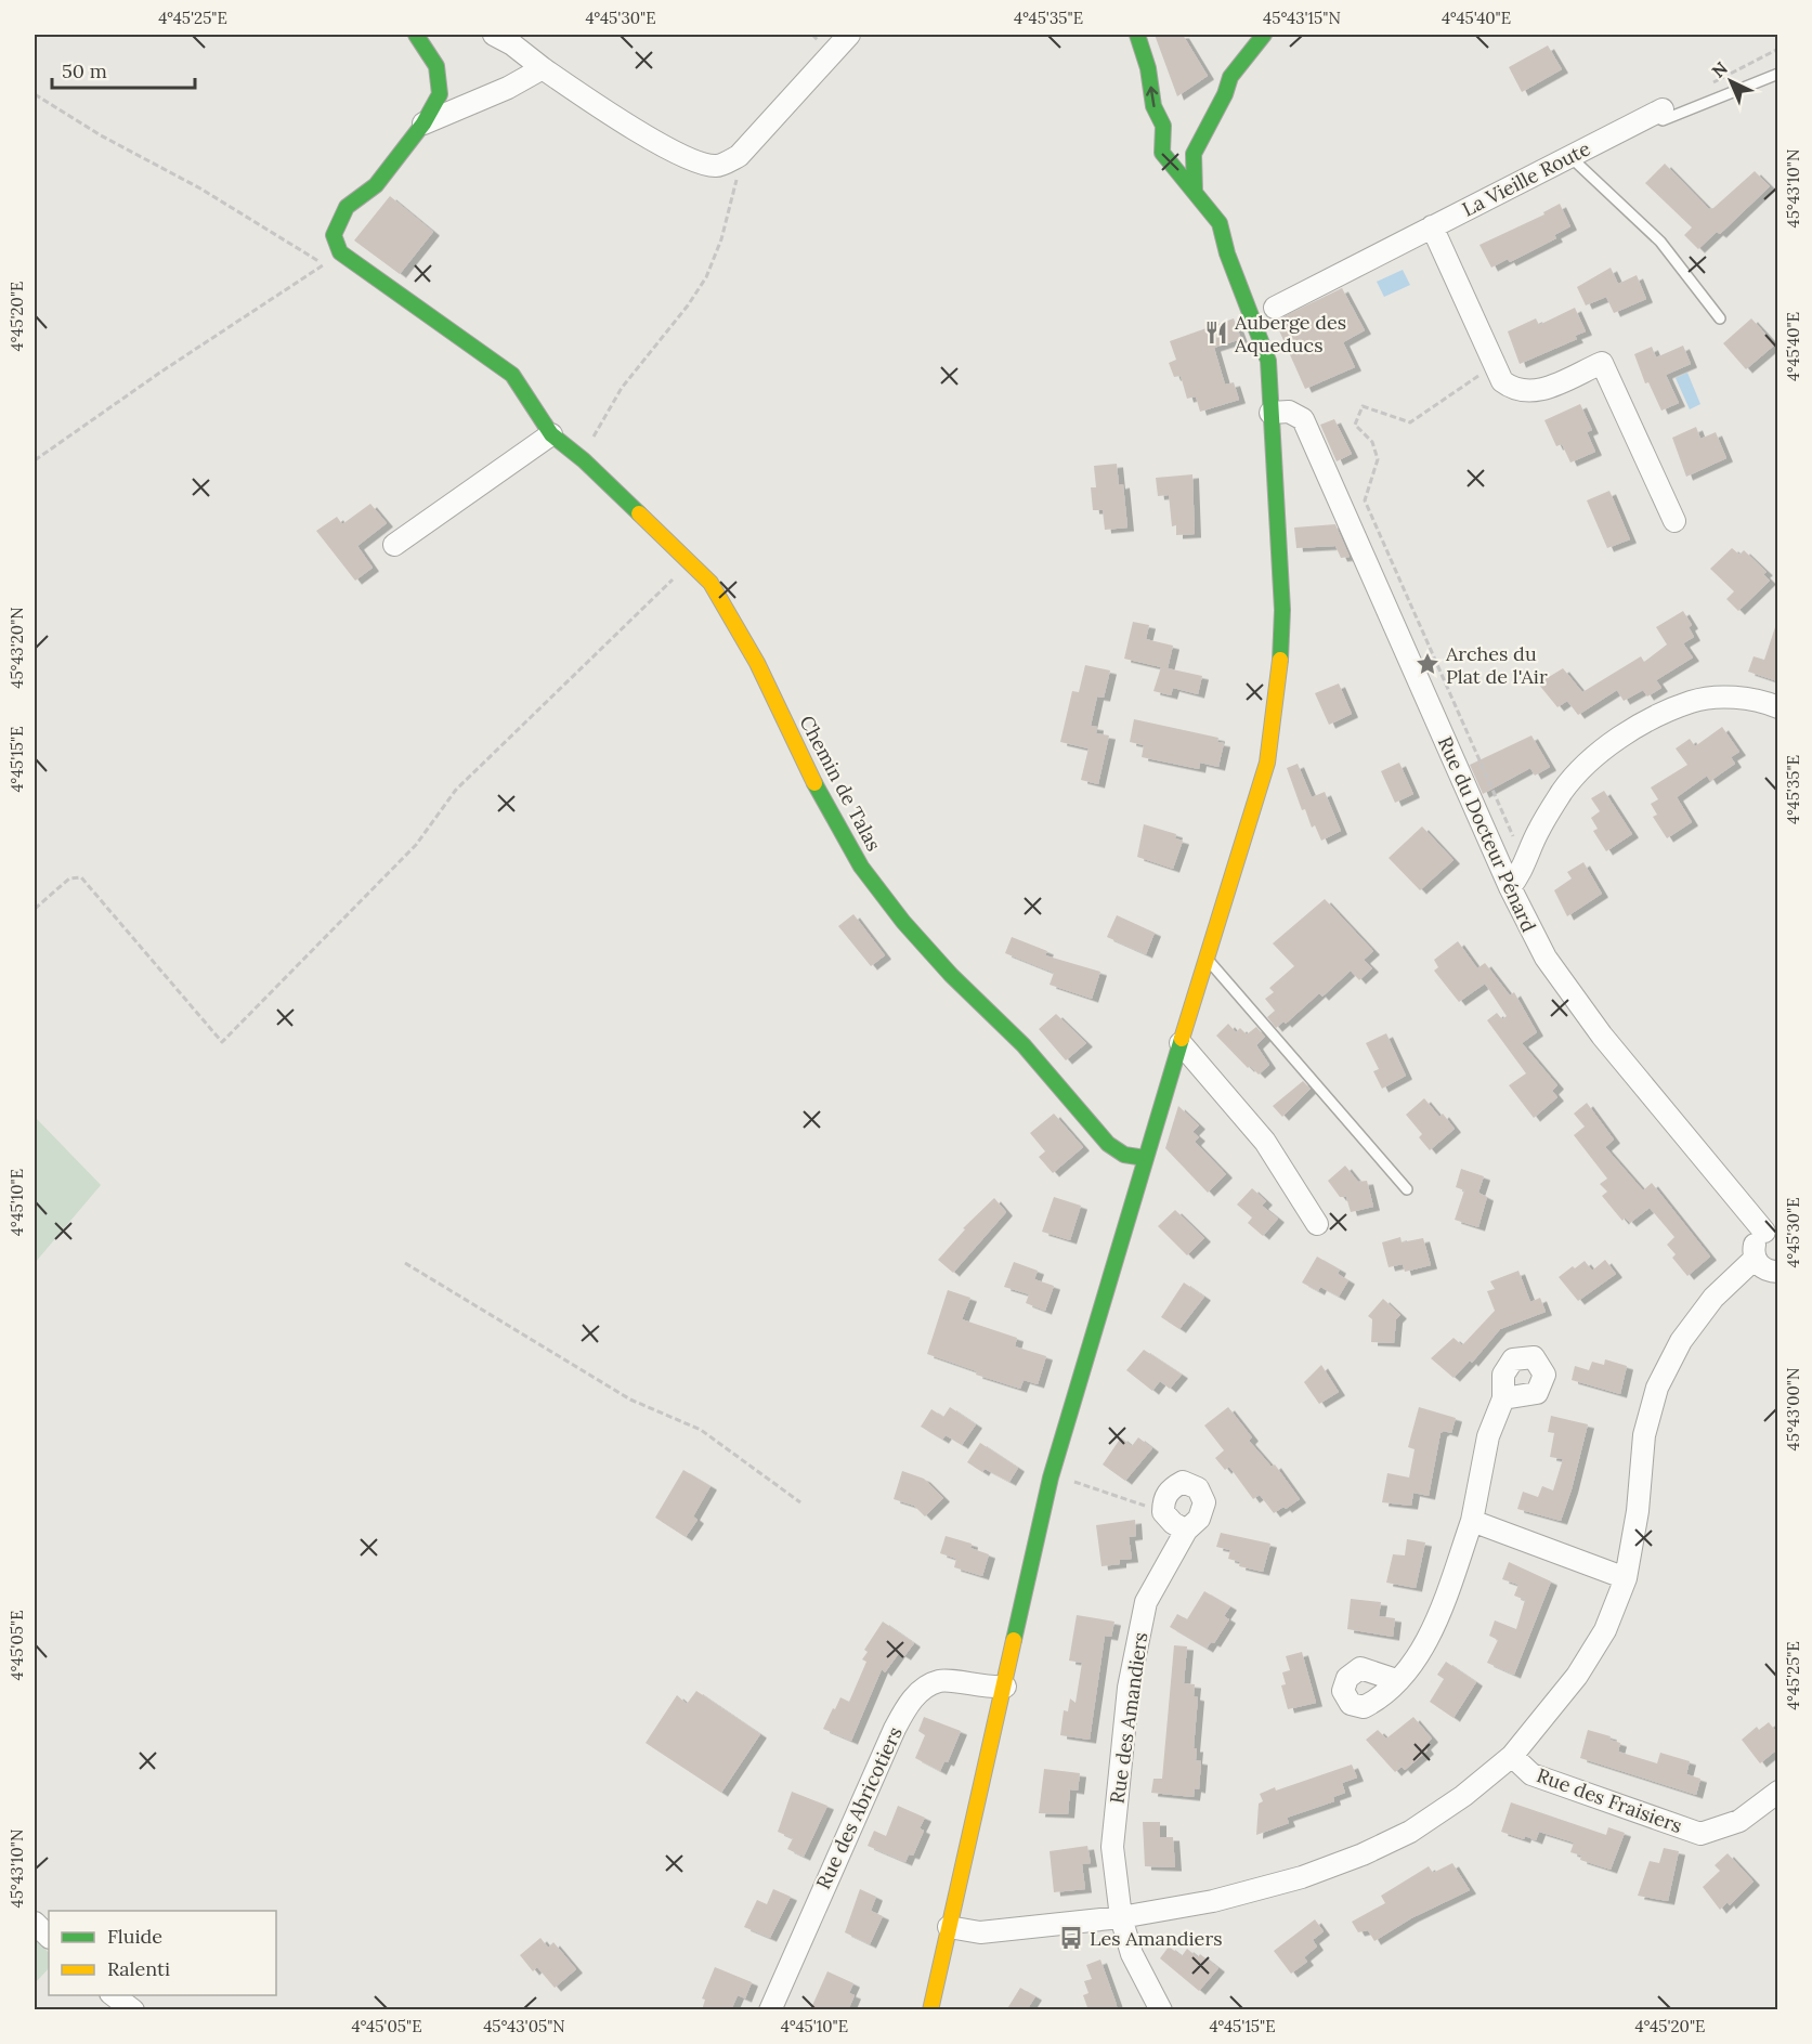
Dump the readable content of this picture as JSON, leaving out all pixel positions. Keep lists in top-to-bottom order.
{
  "streets": {
    "main road": ["Chemin de Talas"],
    "street": [
      "La Vieille Route",
      "Rue du Docteur Pénard",
      "Rue des Amandiers",
      "Rue des Fraisiers",
      "Rue des Abricotiers"
    ]
  },
  "places": {
    "restaurant": ["Auberge des Aqueducs"],
    "place": ["Arches du Plat de l'Air"],
    "bus stop": ["Les Amandiers"]
  },
  "legend": ["Fluide", "Ralenti"],
  "scale_bar": "50 m",
  "north": "top left",
  "coordinates": [
    "4°45'25\"E",
    "4°45'30\"E",
    "4°45'35\"E",
    "45°43'15\"N",
    "4°45'40\"E",
    "45°43'10\"N",
    "4°45'20\"E",
    "45°43'20\"N",
    "4°45'15\"E",
    "4°45'10\"E",
    "45°43'00\"N",
    "4°45'05\"E",
    "45°43'05\"N"
  ]
}
